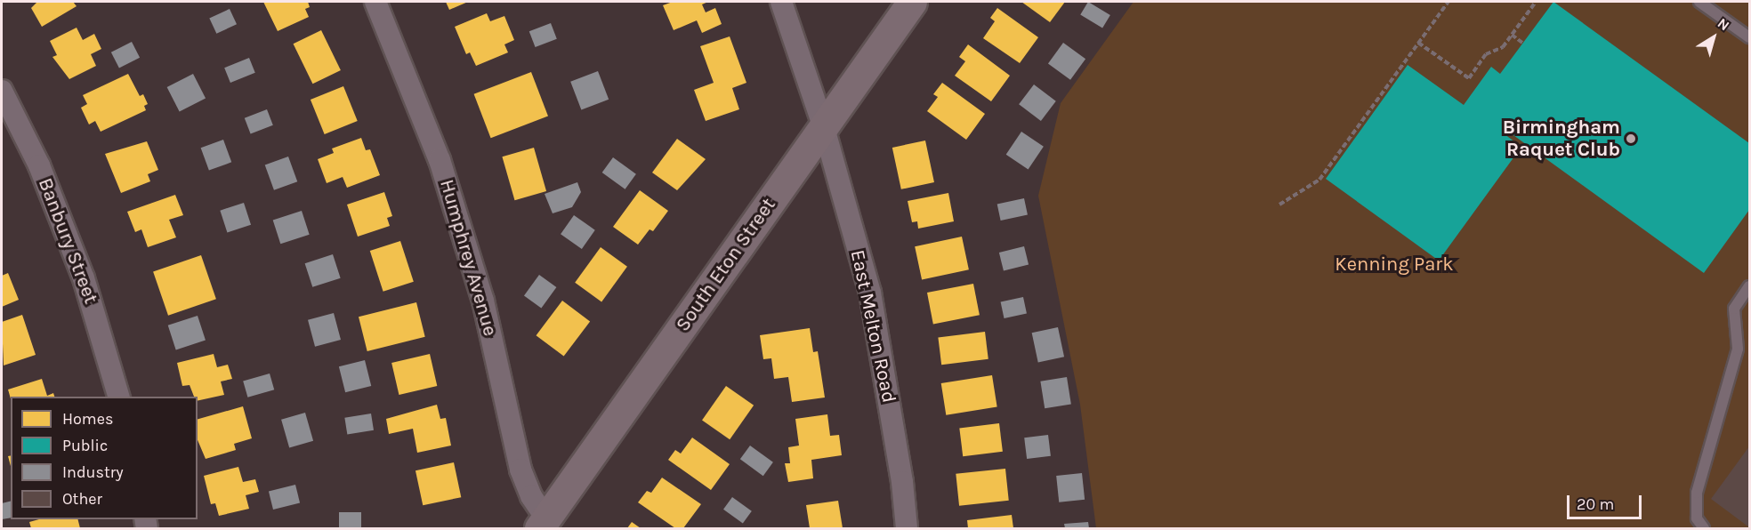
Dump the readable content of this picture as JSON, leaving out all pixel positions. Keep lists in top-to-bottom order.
{
  "streets": {
    "street": [
      "Banbury Street",
      "Humphrey Avenue",
      "South Eton Street",
      "East Melton Road"
    ]
  },
  "crossings": [
    ["Humphrey Avenue", "South Eton Street"],
    ["South Eton Street", "East Melton Road"]
  ],
  "parks": ["Kenning Park"],
  "places": ["Birmingham Raquet Club"],
  "legend": [
    "Homes",
    "Public",
    "Industry",
    "Other"
  ],
  "scale_bar": "20 m",
  "north": "top right"
}
